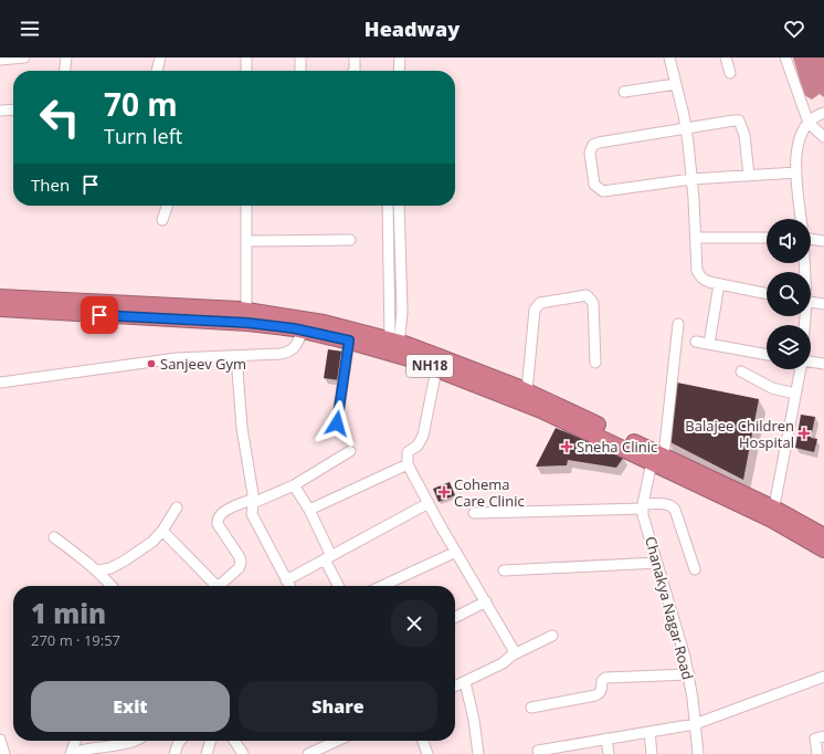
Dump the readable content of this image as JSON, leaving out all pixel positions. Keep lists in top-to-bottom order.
{
  "streets": {
    "highway": ["NH18"],
    "street": ["Chanakya Nagar Road"]
  },
  "crossings": [
    ["NH18", "Chanakya Nagar Road"]
  ],
  "places": {
    "other": ["Sanjeev Gym"],
    "health": ["Balajee Children Hospital", "Sneha Clinic", "Cohema Care Clinic"]
  },
  "page": {
    "header": "Headway",
    "turn": ["70 m", "Turn left"],
    "then": "Then",
    "heading": ["1 min", "270 m · 19:57"],
    "buttons": ["Exit", "Share"]
  }
}
